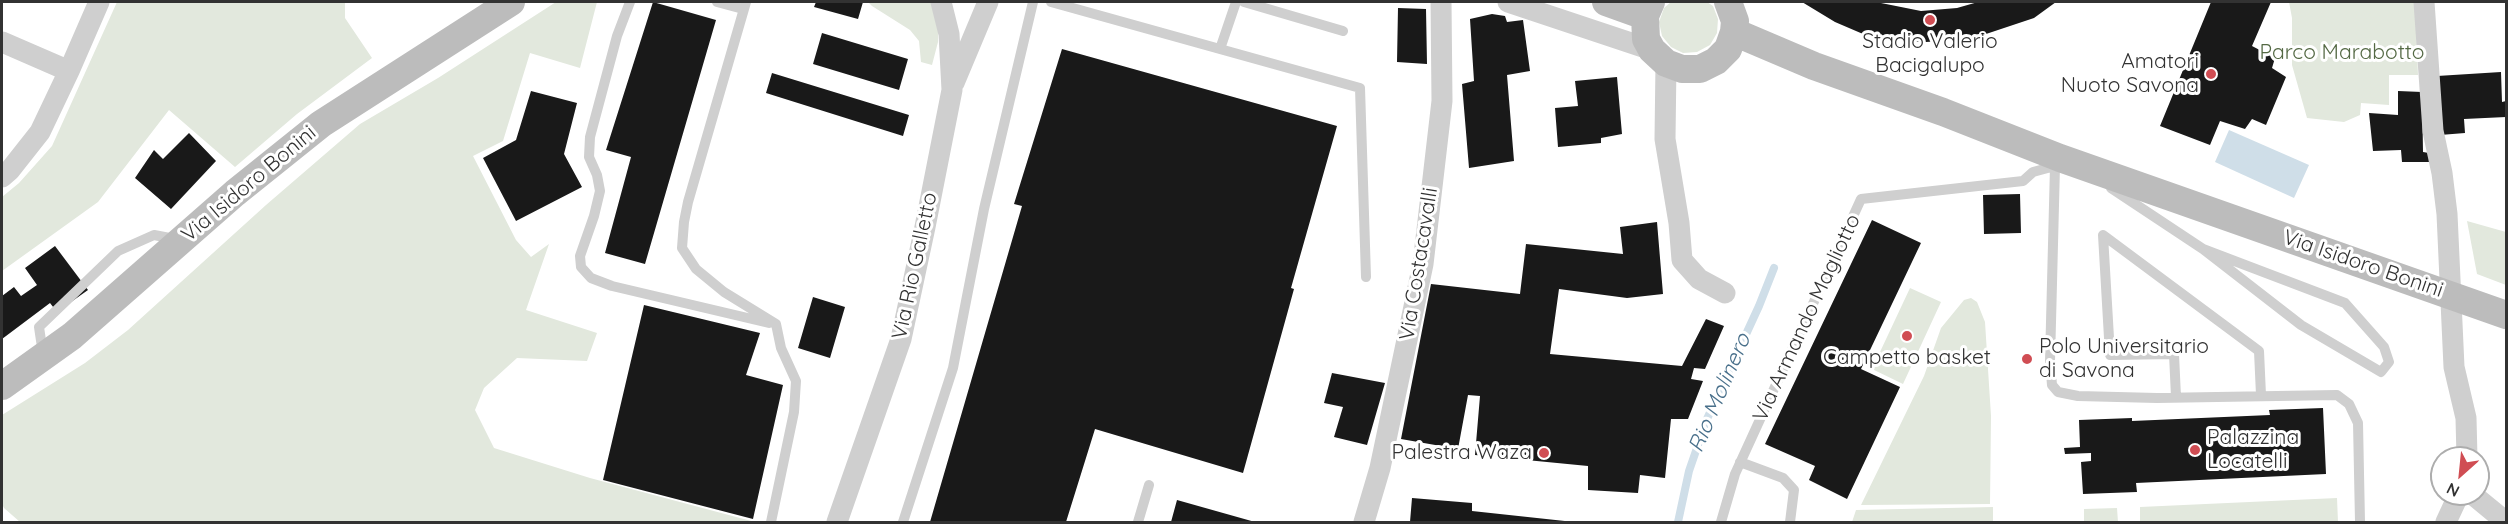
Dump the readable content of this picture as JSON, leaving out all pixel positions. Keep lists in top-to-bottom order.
{
  "streets": {
    "street": ["Via Isidoro Bonini", "Via Costacavalli", "Via Rio Galletto"],
    "lane": ["Via Armando Magliotto"]
  },
  "crossings": [
    ["Via Isidoro Bonini", "Via Armando Magliotto"]
  ],
  "water": ["Rio Molinero"],
  "parks": ["Parco Marabotto"],
  "places": [
    "Stadio Valerio Bacigalupo",
    "Amatori Nuoto Savona",
    "Campetto basket",
    "Polo Universitario di Savona",
    "Palazzina Locatelli",
    "Palestra Waza"
  ],
  "north": "bottom left"
}
